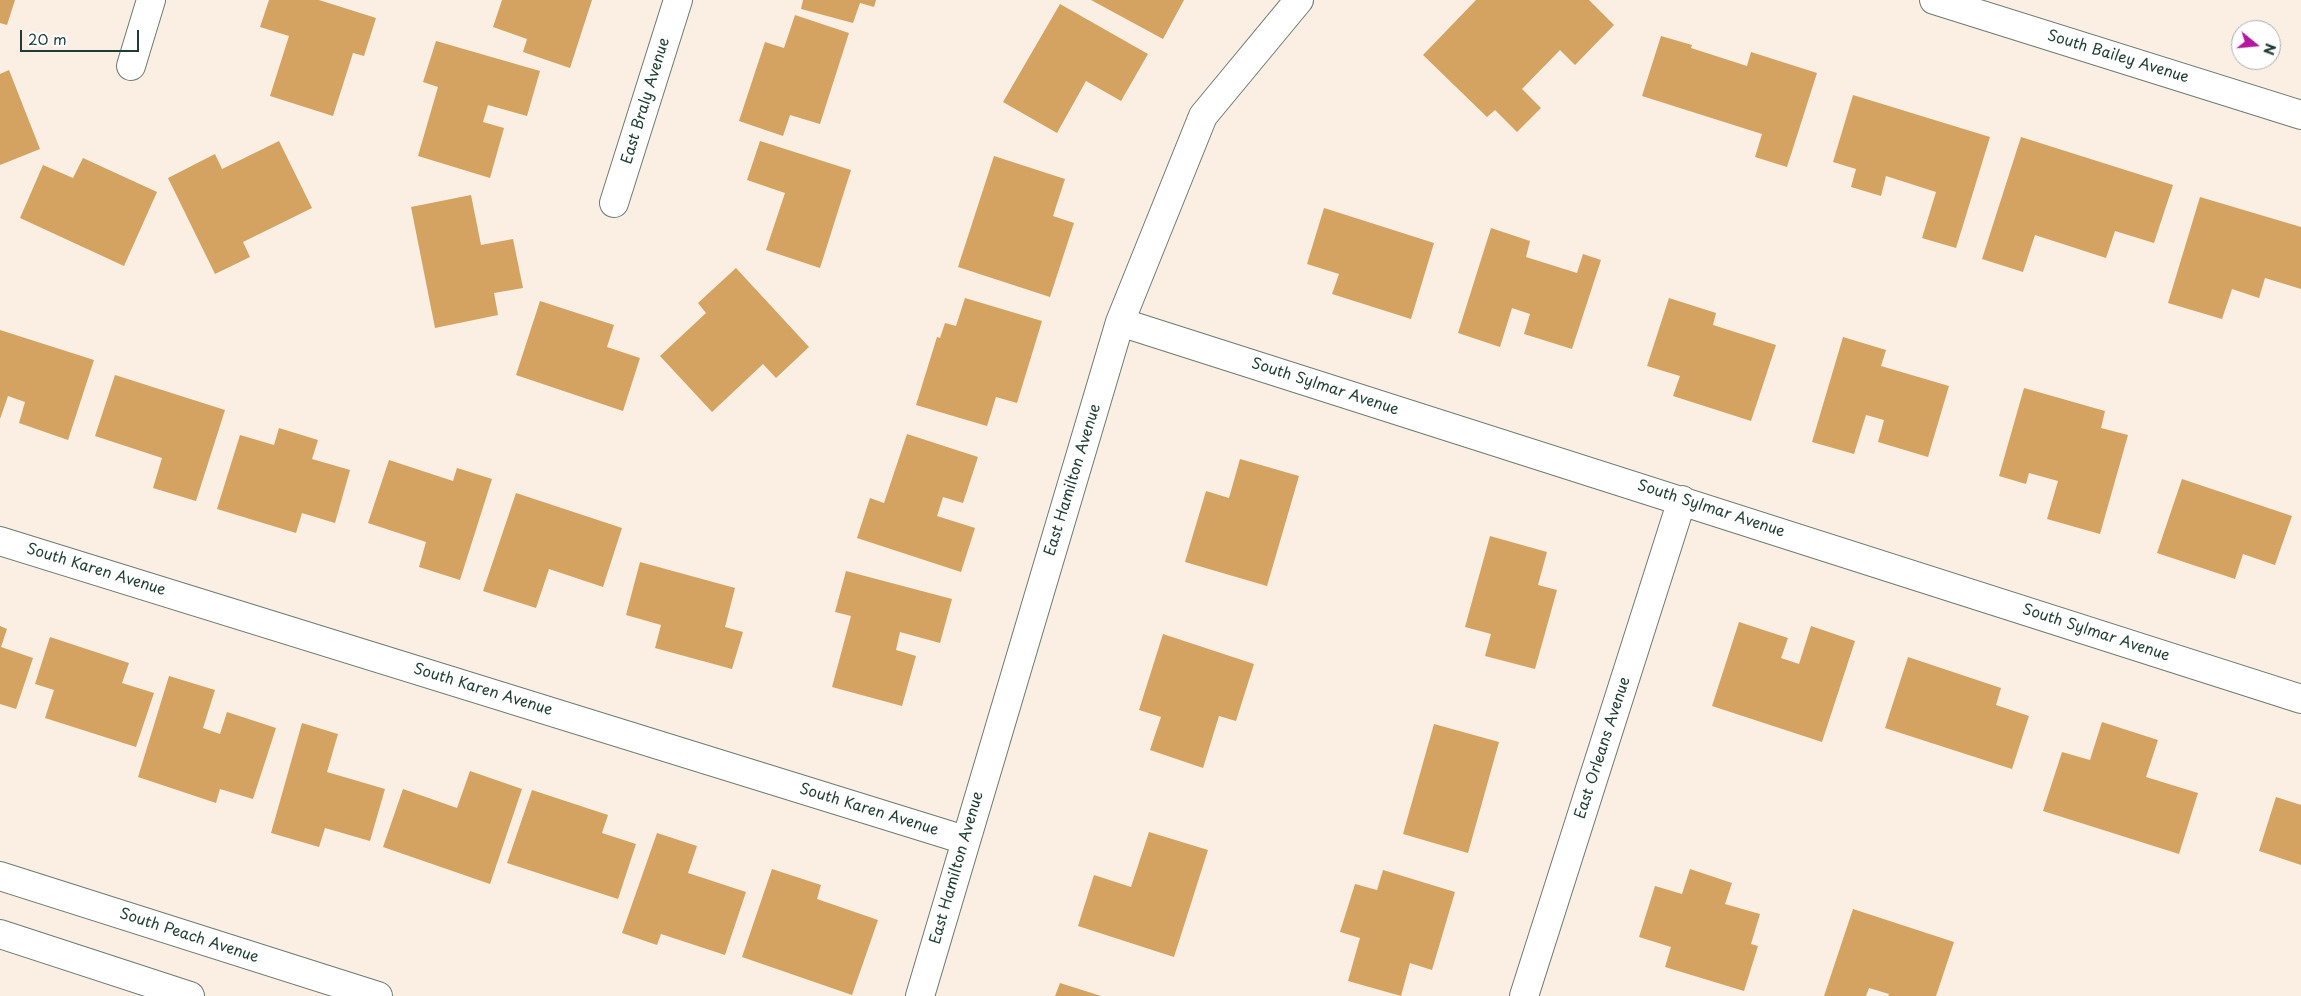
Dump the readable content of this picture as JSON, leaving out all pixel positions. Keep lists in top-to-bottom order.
{
  "streets": {
    "street": [
      "South Bailey Avenue",
      "East Braly Avenue",
      "South Sylmar Avenue",
      "East Hamilton Avenue",
      "South Karen Avenue",
      "East Orleans Avenue",
      "South Peach Avenue"
    ]
  },
  "crossings": [
    ["South Sylmar Avenue", "East Hamilton Avenue"],
    ["South Sylmar Avenue", "East Orleans Avenue"],
    ["East Hamilton Avenue", "South Karen Avenue"]
  ],
  "scale_bar": "20 m",
  "north": "right"
}
